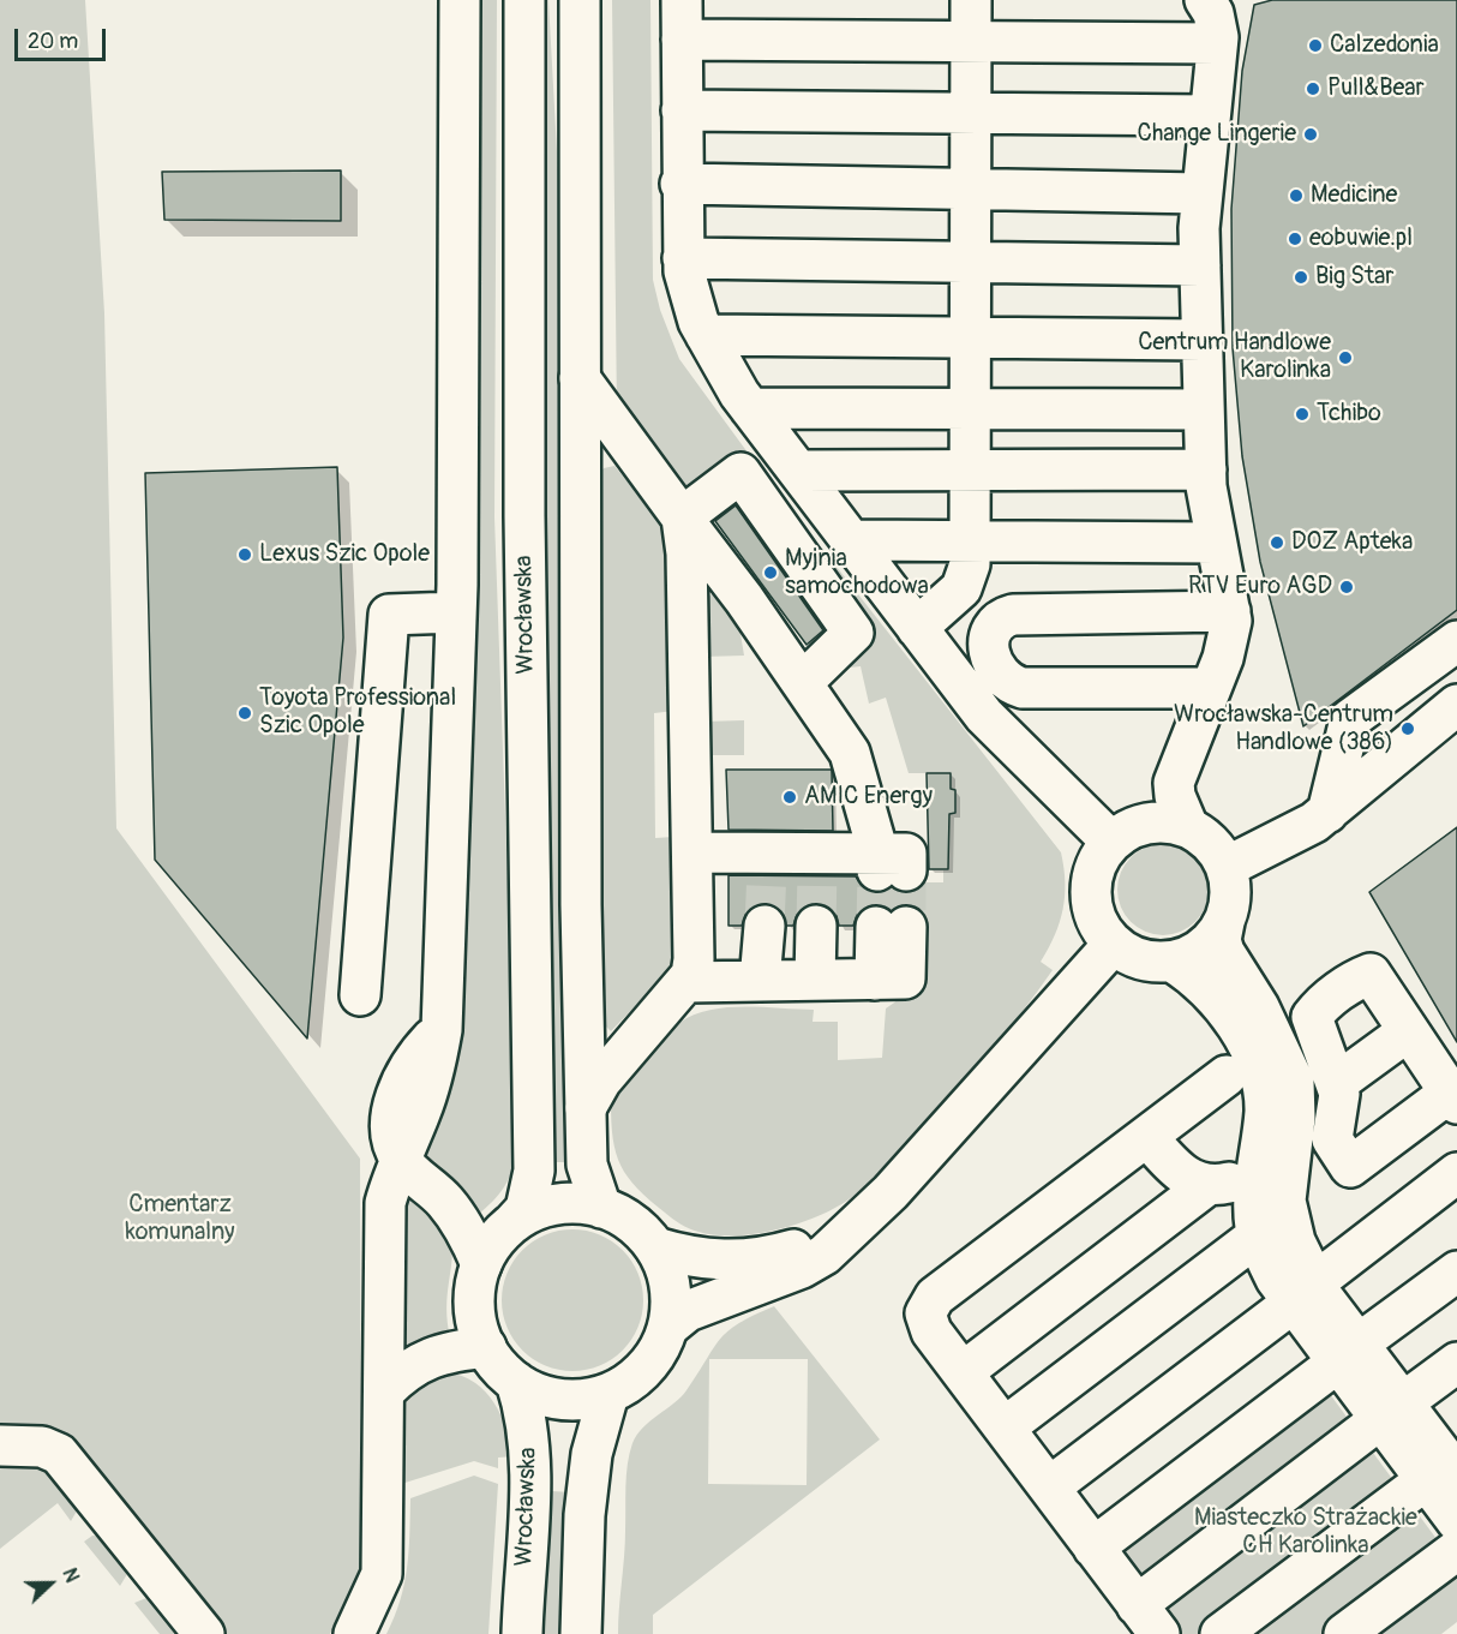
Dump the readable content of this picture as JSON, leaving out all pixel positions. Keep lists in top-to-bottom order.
{
  "streets": {
    "street": ["Wrocławska"]
  },
  "parks": ["Cmentarz komunalny", "Miasteczko Strażackie CH Karolinka"],
  "places": [
    "Calzedonia",
    "Pull&Bear",
    "Change Lingerie",
    "Medicine",
    "eobuwie.pl",
    "Big Star",
    "Centrum Handlowe Karolinka",
    "Tchibo",
    "DOZ Apteka",
    "Lexus Szic Opole",
    "Myjnia samochodowa",
    "RTV Euro AGD",
    "Toyota Professional Szic Opole",
    "Wrocławska-Centrum Handlowe (386)",
    "AMIC Energy"
  ],
  "scale_bar": "20 m",
  "north": "right"
}
